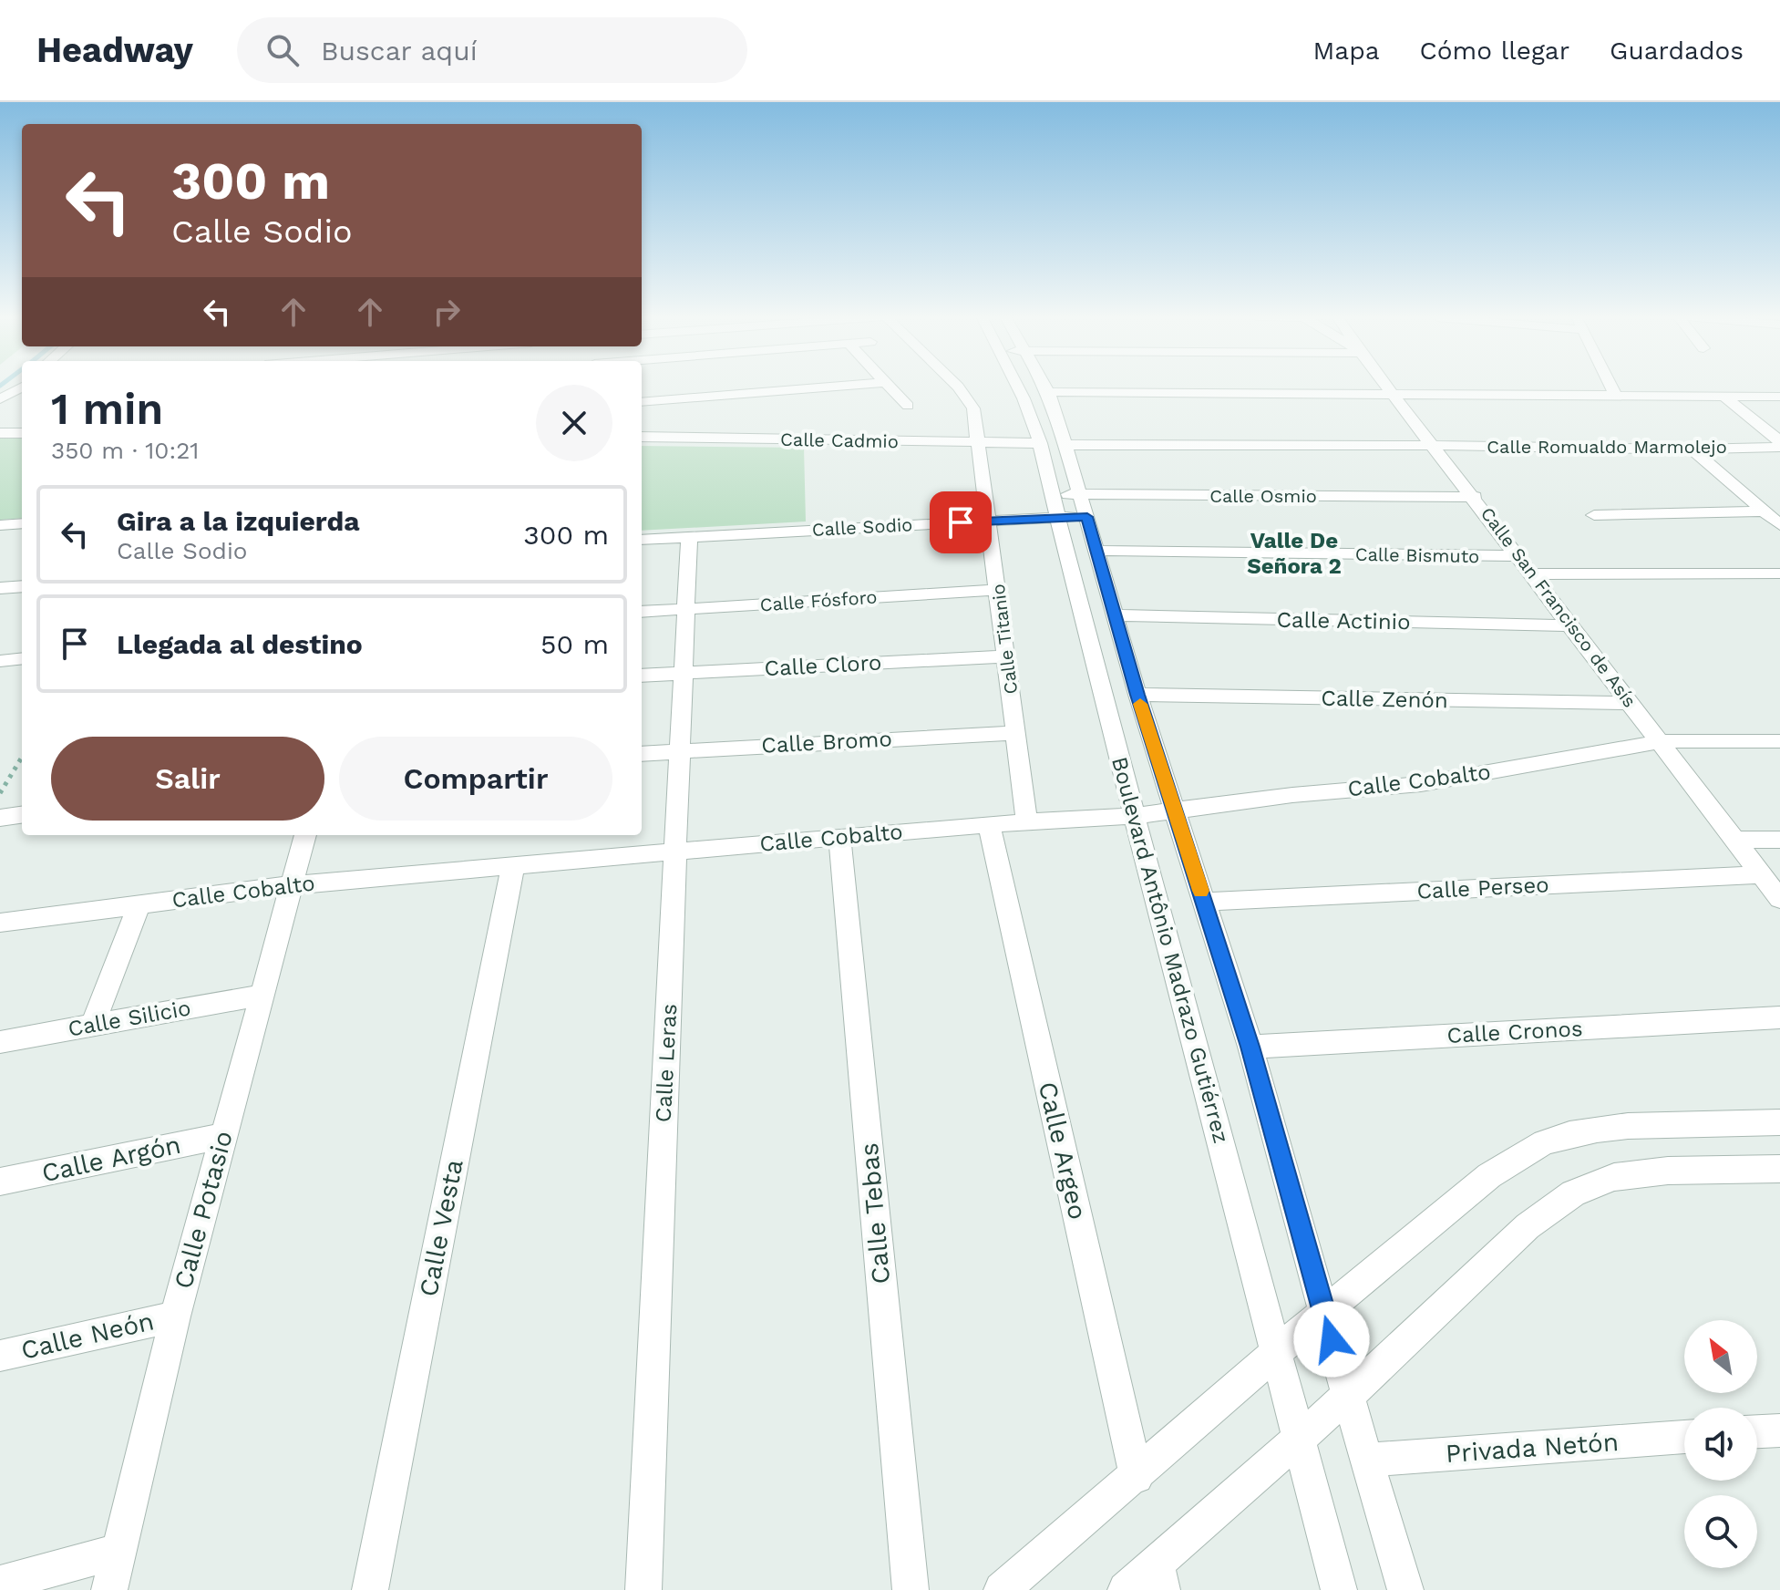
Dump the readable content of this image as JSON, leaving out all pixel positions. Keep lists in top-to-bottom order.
{
  "streets": {
    "street": [
      "Calle Cadmio",
      "Calle Romualdo Marmolejo",
      "Calle Osmio",
      "Calle Sodio",
      "Calle Bismuto",
      "Calle Fósforo",
      "Calle San Francisco de Asís",
      "Calle Actinio",
      "Calle Titanio",
      "Calle Cloro",
      "Calle Zenón",
      "Calle Bromo",
      "Calle Cobalto",
      "Calle Perseo",
      "Boulevard Antônio Madrazo Gutiérrez",
      "Calle Silicio",
      "Calle Cronos",
      "Calle Leras",
      "Calle Argeo",
      "Calle Argón",
      "Calle Potasio",
      "Calle Tebas",
      "Calle Vesta",
      "Calle Neón",
      "Privada Netón"
    ]
  },
  "crossings": [
    ["Calle Cadmio", "Calle Titanio"],
    ["Calle Cadmio", "Boulevard Antônio Madrazo Gutiérrez"],
    ["Calle Romualdo Marmolejo", "Calle San Francisco de Asís"],
    ["Calle Osmio", "Calle San Francisco de Asís"],
    ["Calle Osmio", "Boulevard Antônio Madrazo Gutiérrez"],
    ["Calle Sodio", "Calle Titanio"],
    ["Calle Sodio", "Boulevard Antônio Madrazo Gutiérrez"],
    ["Calle Sodio", "Calle Leras"],
    ["Calle Bismuto", "Calle San Francisco de Asís"],
    ["Calle Bismuto", "Boulevard Antônio Madrazo Gutiérrez"],
    ["Calle Fósforo", "Calle Titanio"],
    ["Calle Fósforo", "Calle Leras"],
    ["Calle San Francisco de Asís", "Calle Actinio"],
    ["Calle San Francisco de Asís", "Calle Zenón"],
    ["Calle San Francisco de Asís", "Calle Cobalto"],
    ["Calle San Francisco de Asís", "Calle Perseo"],
    ["Calle Actinio", "Boulevard Antônio Madrazo Gutiérrez"],
    ["Calle Titanio", "Calle Cloro"],
    ["Calle Titanio", "Calle Bromo"],
    ["Calle Titanio", "Calle Cobalto"],
    ["Calle Cloro", "Calle Leras"],
    ["Calle Zenón", "Boulevard Antônio Madrazo Gutiérrez"],
    ["Calle Bromo", "Calle Leras"],
    ["Calle Cobalto", "Boulevard Antônio Madrazo Gutiérrez"],
    ["Calle Cobalto", "Calle Leras"],
    ["Calle Cobalto", "Calle Argeo"],
    ["Calle Cobalto", "Calle Potasio"],
    ["Calle Cobalto", "Calle Tebas"],
    ["Calle Cobalto", "Calle Vesta"],
    ["Calle Perseo", "Boulevard Antônio Madrazo Gutiérrez"],
    ["Boulevard Antônio Madrazo Gutiérrez", "Calle Cronos"],
    ["Boulevard Antônio Madrazo Gutiérrez", "Privada Netón"],
    ["Calle Silicio", "Calle Potasio"],
    ["Calle Argón", "Calle Potasio"],
    ["Calle Potasio", "Calle Neón"]
  ],
  "districts": ["Valle De Señora 2"],
  "north": "top left",
  "page": {
    "header": "Headway",
    "search": "Buscar aquí",
    "nav": ["Mapa", "Cómo llegar", "Guardados"],
    "turn": ["300 m", "Calle Sodio"],
    "heading": ["1 min", "350 m · 10:21"],
    "list": [
      {
        "name": "Gira a la izquierda",
        "note": "Calle Sodio",
        "value": "300 m"
      },
      {
        "name": "Llegada al destino",
        "value": "50 m"
      }
    ],
    "buttons": ["Salir", "Compartir"]
  }
}
